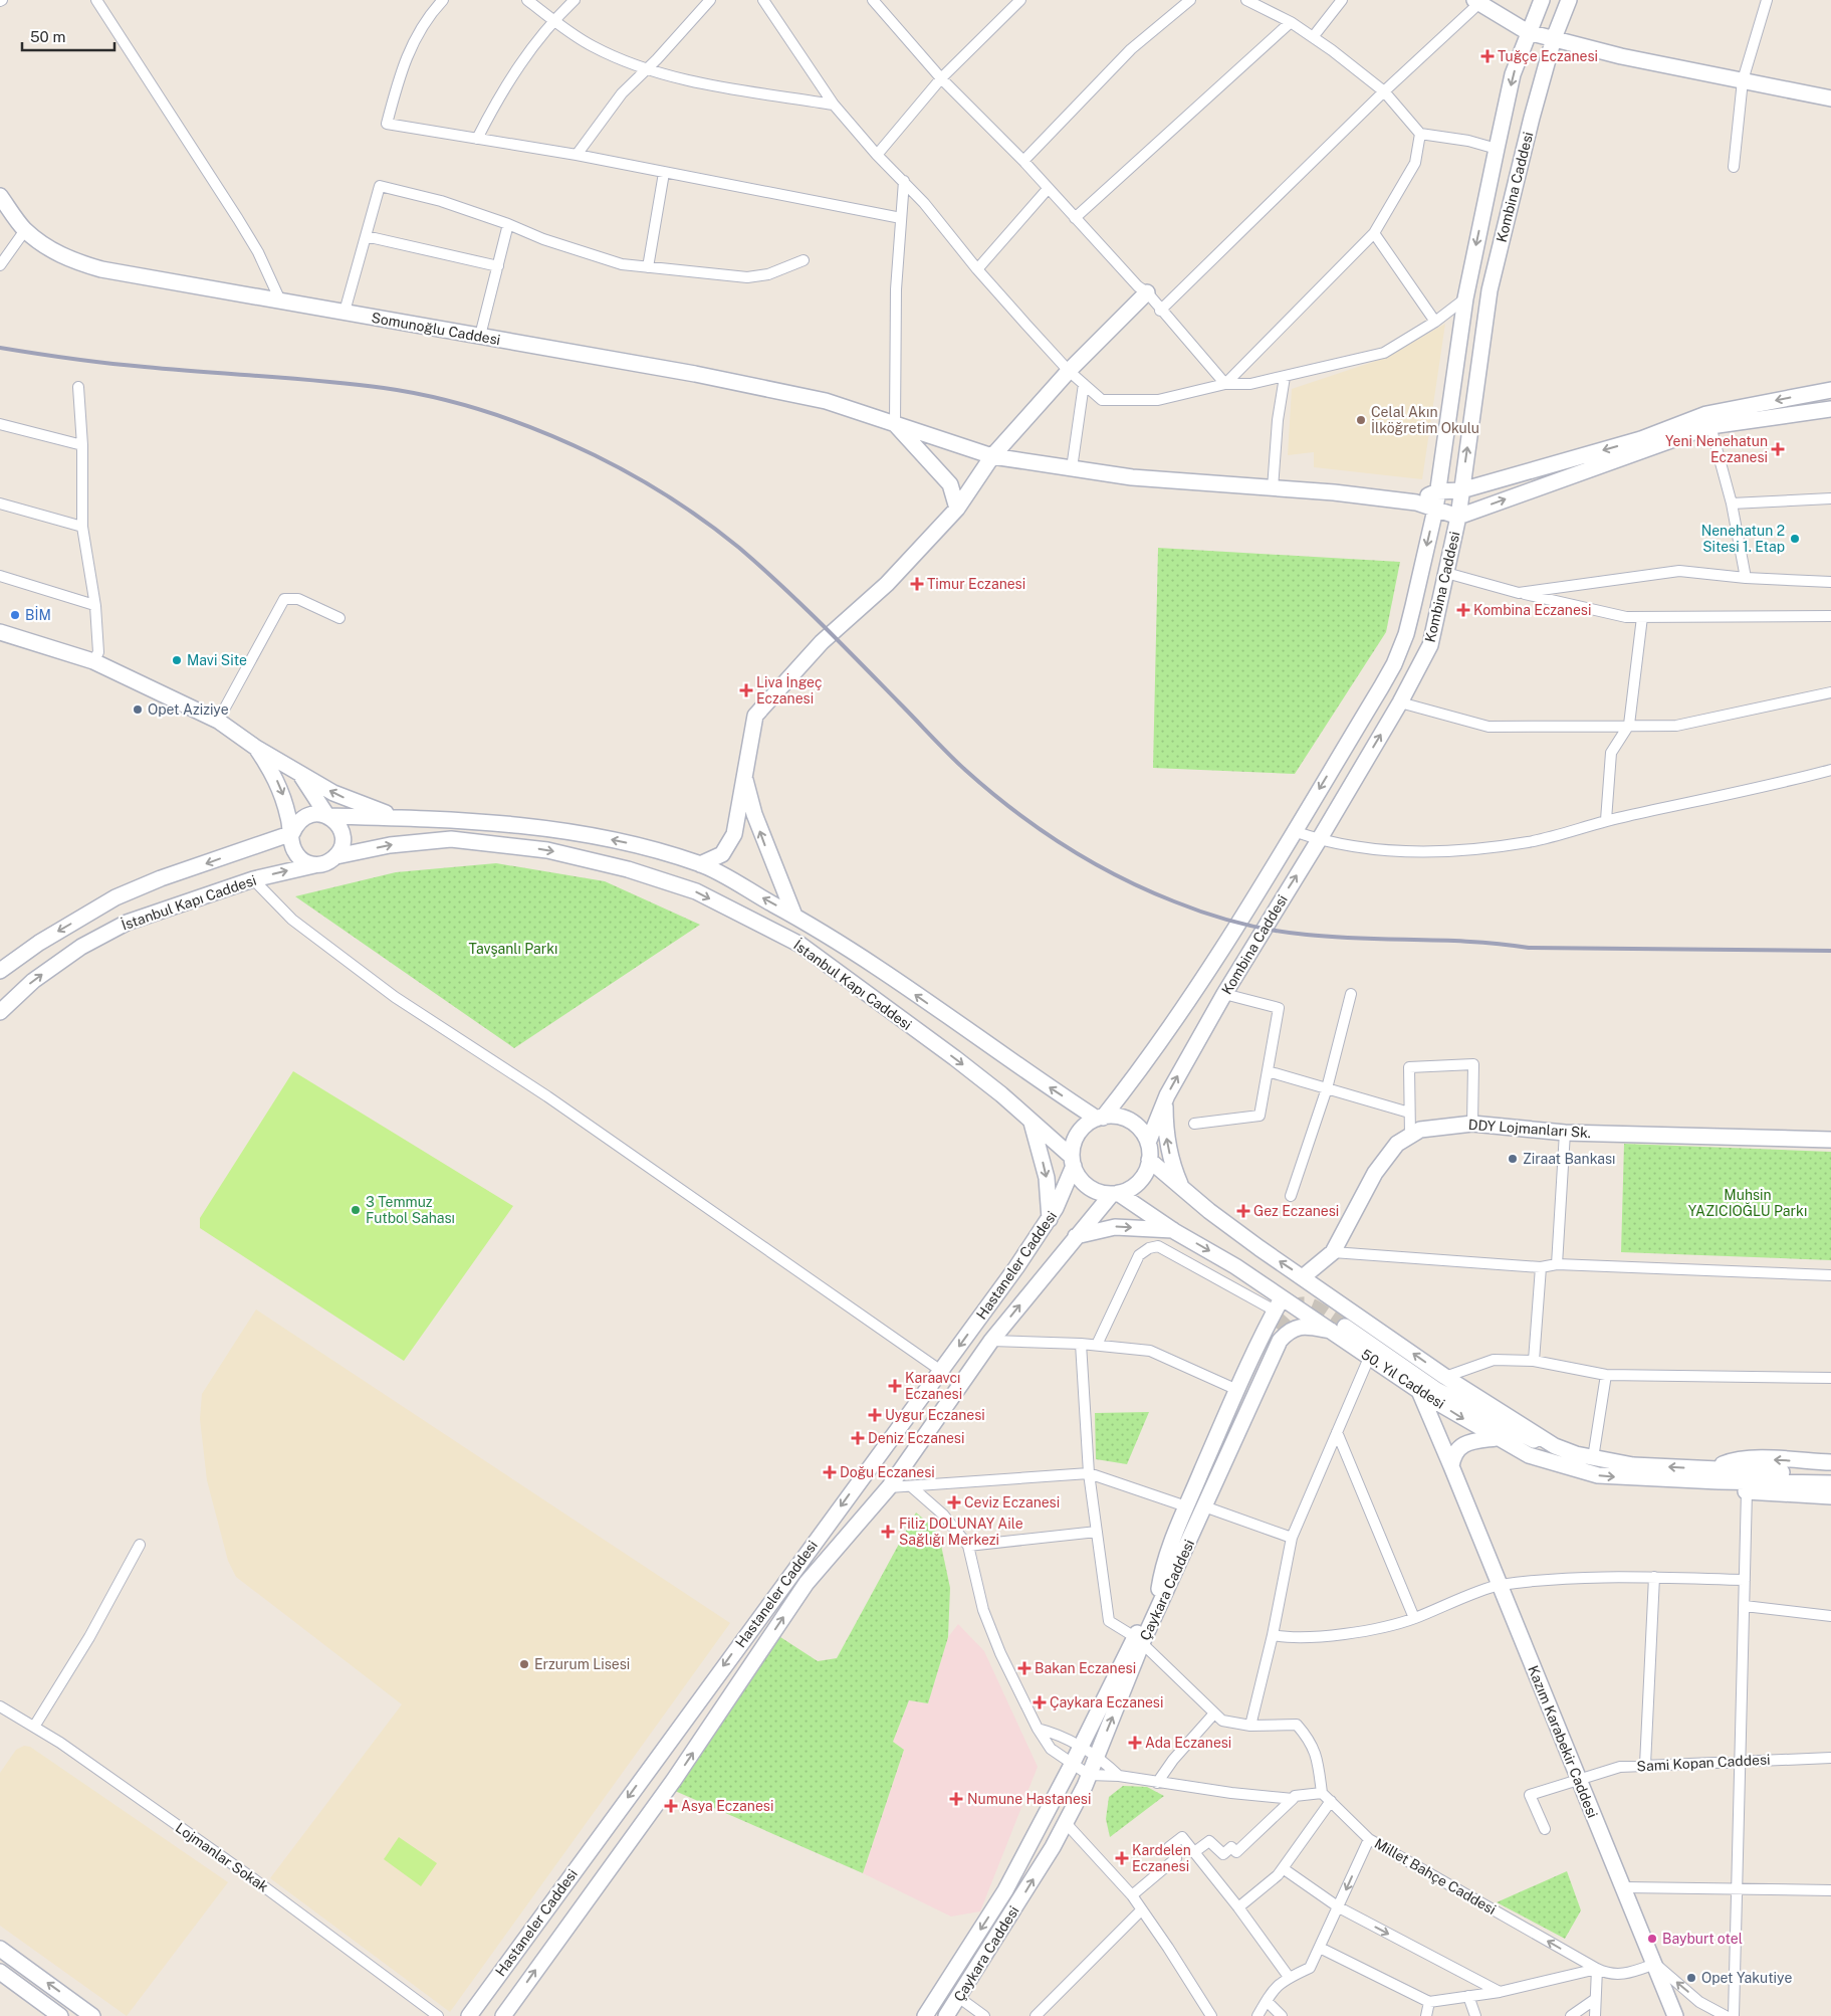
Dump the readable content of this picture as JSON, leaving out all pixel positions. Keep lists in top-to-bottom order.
{
  "streets": {
    "main road": [
      "Kombina Caddesi",
      "Somunoğlu Caddesi",
      "İstanbul Kapı Caddesi",
      "DDY Lojmanları Sk.",
      "Hastaneler Caddesi",
      "50. Yıl Caddesi",
      "Çaykara Caddesi",
      "Kazım Karabekir Caddesi"
    ],
    "street": ["Sami Kopan Caddesi", "Lojmanlar Sokak", "Millet Bahçe Caddesi"]
  },
  "crossings": [
    ["Kombina Caddesi", "Somunoğlu Caddesi"],
    ["Kombina Caddesi", "İstanbul Kapı Caddesi"],
    ["Kombina Caddesi", "Hastaneler Caddesi"],
    ["Kombina Caddesi", "50. Yıl Caddesi"],
    ["İstanbul Kapı Caddesi", "Hastaneler Caddesi"],
    ["İstanbul Kapı Caddesi", "50. Yıl Caddesi"],
    ["DDY Lojmanları Sk.", "50. Yıl Caddesi"],
    ["Hastaneler Caddesi", "50. Yıl Caddesi"],
    ["50. Yıl Caddesi", "Çaykara Caddesi"],
    ["50. Yıl Caddesi", "Kazım Karabekir Caddesi"],
    ["Kazım Karabekir Caddesi", "Sami Kopan Caddesi"],
    ["Kazım Karabekir Caddesi", "Millet Bahçe Caddesi"]
  ],
  "parks": ["Tavşanlı Parkı", "Muhsin YAZICIOĞLU Parkı"],
  "places": {
    "health": [
      "Tuğçe Eczanesi",
      "Yeni Nenehatun Eczanesi",
      "Timur Eczanesi",
      "Kombina Eczanesi",
      "Liva İngeç Eczanesi",
      "Gez Eczanesi",
      "Karaavcı Eczanesi",
      "Uygur Eczanesi",
      "Deniz Eczanesi",
      "Doğu Eczanesi",
      "Ceviz Eczanesi",
      "Filiz DOLUNAY Aile Sağlığı Merkezi",
      "Bakan Eczanesi",
      "Çaykara Eczanesi",
      "Ada Eczanesi",
      "Numune Hastanesi",
      "Asya Eczanesi",
      "Kardelen Eczanesi"
    ],
    "other": [
      "Celal Akın İlköğretim Okulu",
      "Nenehatun 2 Sitesi 1. Etap",
      "BİM",
      "Mavi Site",
      "Opet Aziziye",
      "Ziraat Bankası",
      "3 Temmuz Futbol Sahası",
      "Erzurum Lisesi",
      "Bayburt otel",
      "Opet Yakutiye"
    ]
  },
  "scale_bar": "50 m"
}
